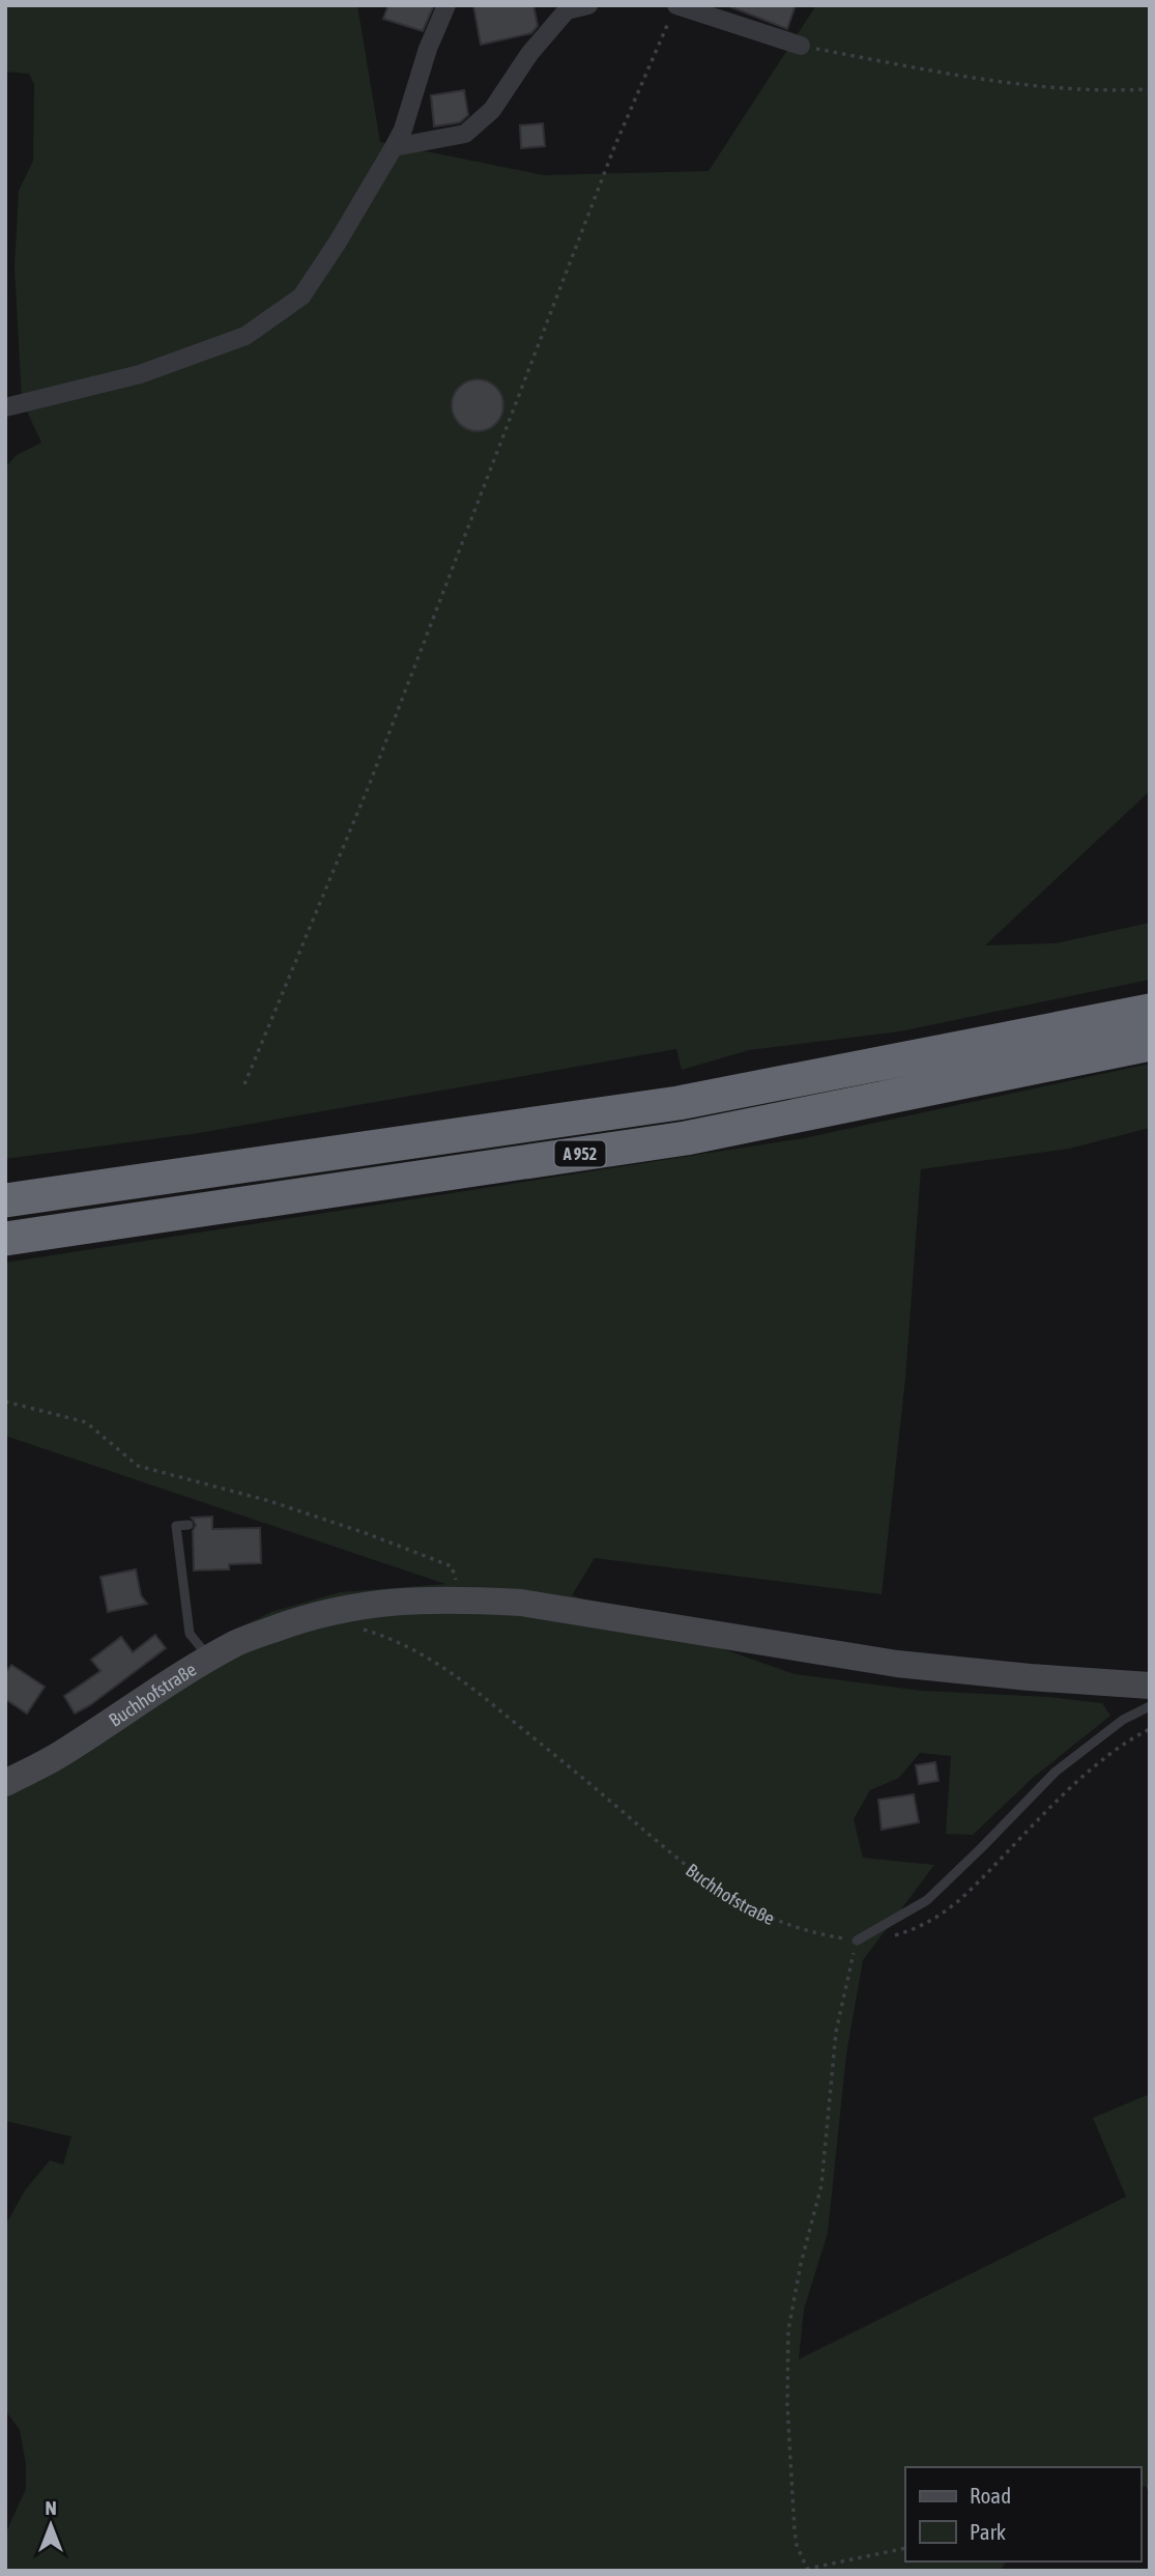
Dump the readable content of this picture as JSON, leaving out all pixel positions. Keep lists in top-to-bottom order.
{
  "streets": {
    "highway": ["A 952"],
    "main road": ["Buchhofstraße"]
  },
  "legend": ["Road", "Park"],
  "north": "top"
}
